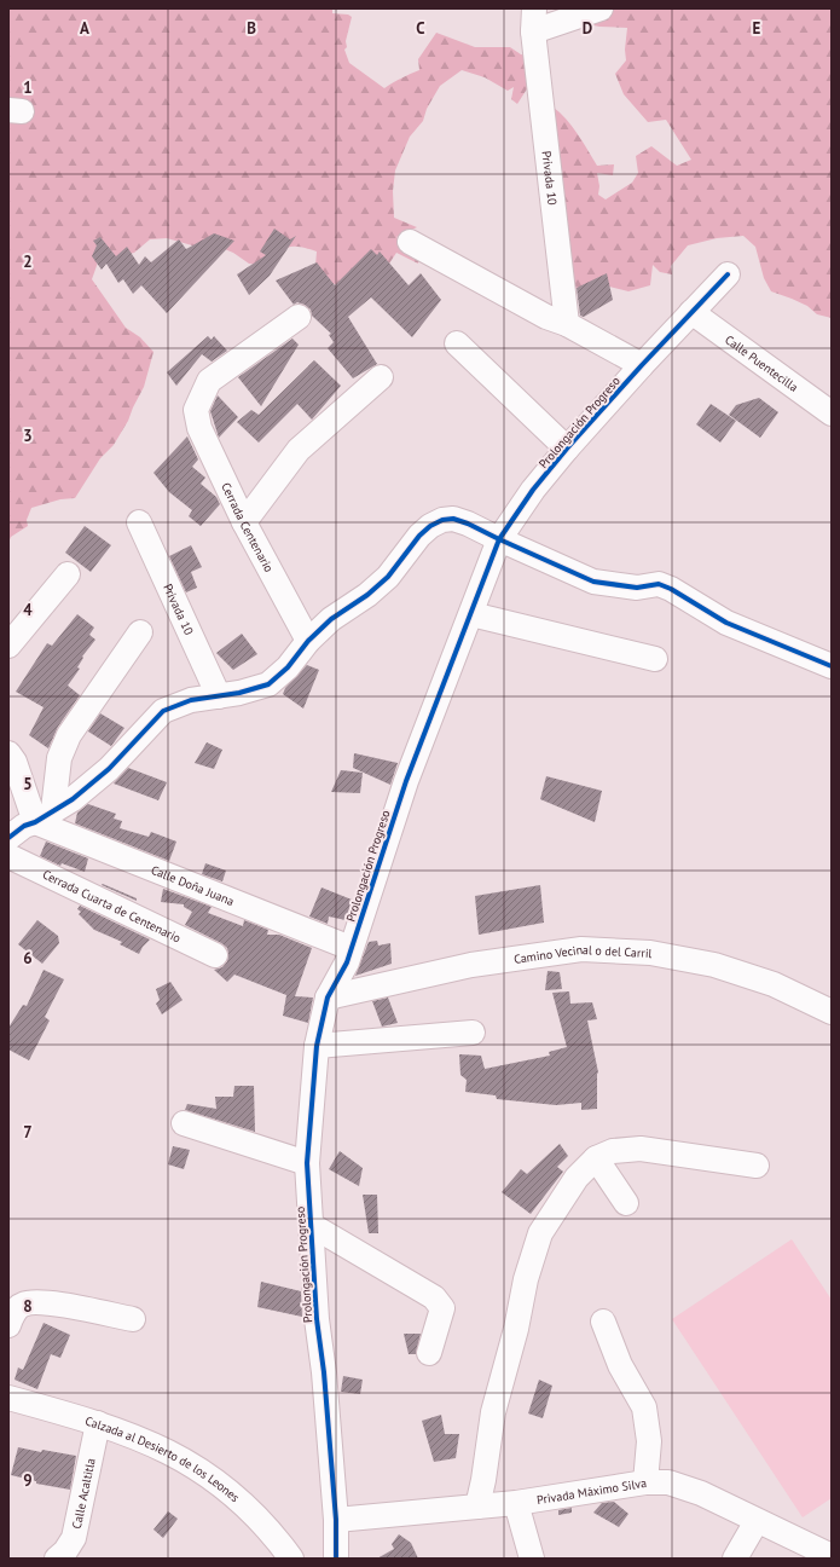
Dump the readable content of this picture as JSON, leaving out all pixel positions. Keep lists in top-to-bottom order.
{
  "streets": {
    "street": [
      "Privada 10",
      "Calle Puentecilla",
      "Prolongación Progreso",
      "Cerrada Centenario",
      "Calle Doña Juana",
      "Cerrada Cuarta de Centenario",
      "Camino Vecinal o del Carril",
      "Calzada al Desierto de los Leones",
      "Privada Máximo Silva",
      "Calle Acaltitla"
    ]
  },
  "crossings": [
    ["Calle Puentecilla", "Prolongación Progreso"],
    ["Prolongación Progreso", "Calle Doña Juana"],
    ["Prolongación Progreso", "Camino Vecinal o del Carril"],
    ["Prolongación Progreso", "Privada Máximo Silva"],
    ["Calzada al Desierto de los Leones", "Calle Acaltitla"]
  ],
  "grid": {
    "columns": [
      "A",
      "B",
      "C",
      "D",
      "E"
    ],
    "rows": [
      "1",
      "2",
      "3",
      "4",
      "5",
      "6",
      "7",
      "8",
      "9"
    ]
  }
}
